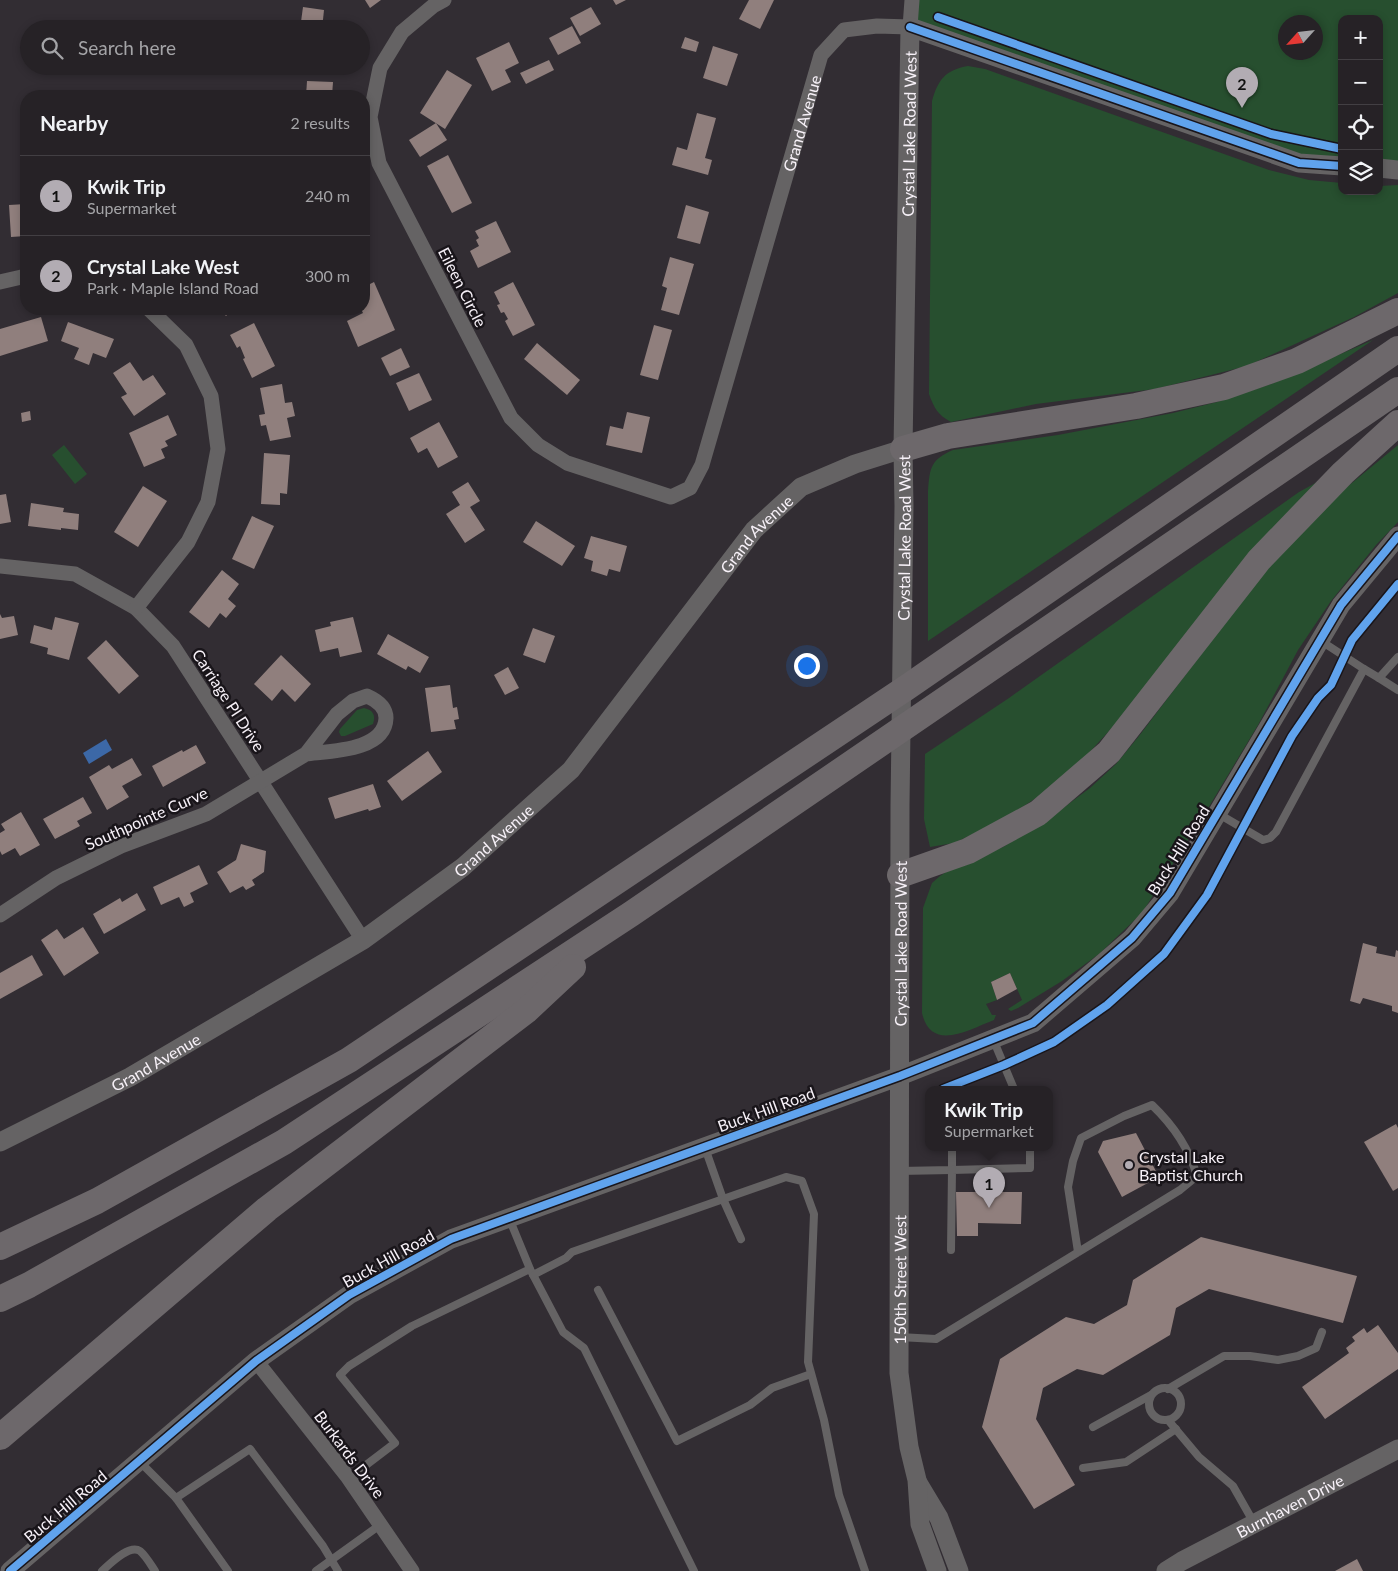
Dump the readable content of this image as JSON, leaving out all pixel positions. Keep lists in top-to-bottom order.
{
  "streets": {
    "street": [
      "Grand Avenue",
      "Crystal Lake Road West",
      "Eileen Circle",
      "Carriage Pl Drive",
      "Southpointe Curve",
      "Buck Hill Road",
      "150th Street West",
      "Burkards Drive",
      "Burnhaven Drive"
    ]
  },
  "crossings": [
    ["Grand Avenue", "Crystal Lake Road West"],
    ["Grand Avenue", "Eileen Circle"],
    ["Grand Avenue", "Carriage Pl Drive"],
    ["Crystal Lake Road West", "Buck Hill Road"],
    ["Crystal Lake Road West", "150th Street West"],
    ["Carriage Pl Drive", "Southpointe Curve"],
    ["Buck Hill Road", "150th Street West"],
    ["Buck Hill Road", "Burkards Drive"]
  ],
  "places": ["Crystal Lake Baptist Church"],
  "north": "bottom left",
  "page": {
    "map_buttons": ["+", "−"],
    "search": "Search here",
    "pins": ["2", "1"],
    "heading": ["Nearby", "2 results"],
    "list": [
      {
        "mark": "1",
        "name": "Kwik Trip",
        "note": "Supermarket",
        "value": "240 m"
      },
      {
        "mark": "2",
        "name": "Crystal Lake West",
        "note": "Park · Maple Island Road",
        "value": "300 m"
      }
    ],
    "popup": ["Kwik Trip", "Supermarket"]
  }
}
